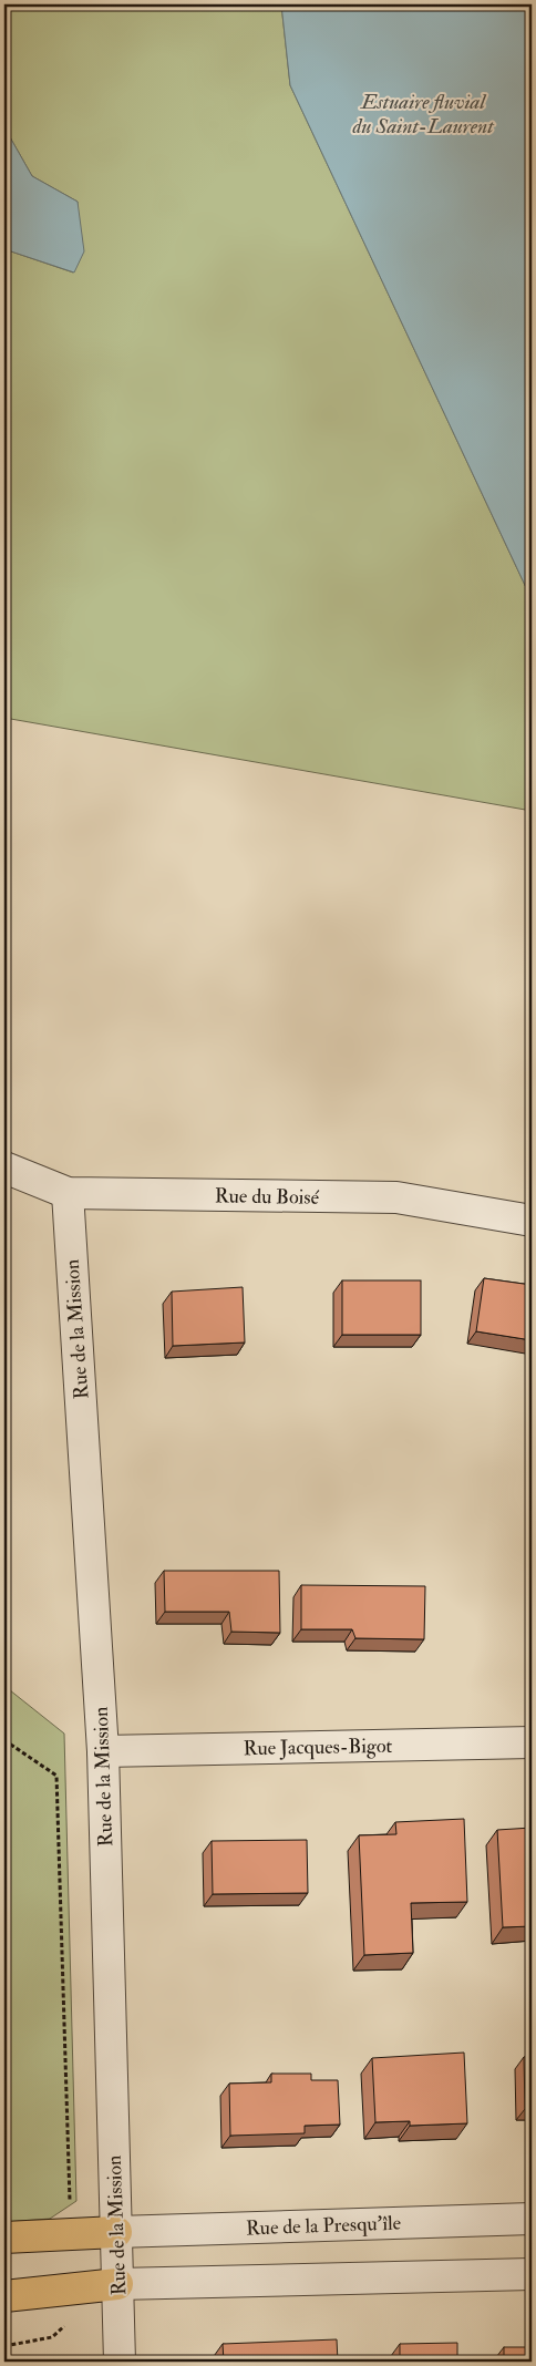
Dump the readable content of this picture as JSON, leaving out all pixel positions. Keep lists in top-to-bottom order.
{
  "streets": {
    "street": [
      "Rue du Boisé",
      "Rue de la Mission",
      "Rue Jacques-Bigot",
      "Rue de la Presqu'île"
    ]
  },
  "crossings": [
    ["Rue du Boisé", "Rue de la Mission"],
    ["Rue de la Mission", "Rue Jacques-Bigot"],
    ["Rue de la Mission", "Rue de la Presqu'île"]
  ],
  "water": ["Estuaire fluvial du Saint-Laurent"]
}
